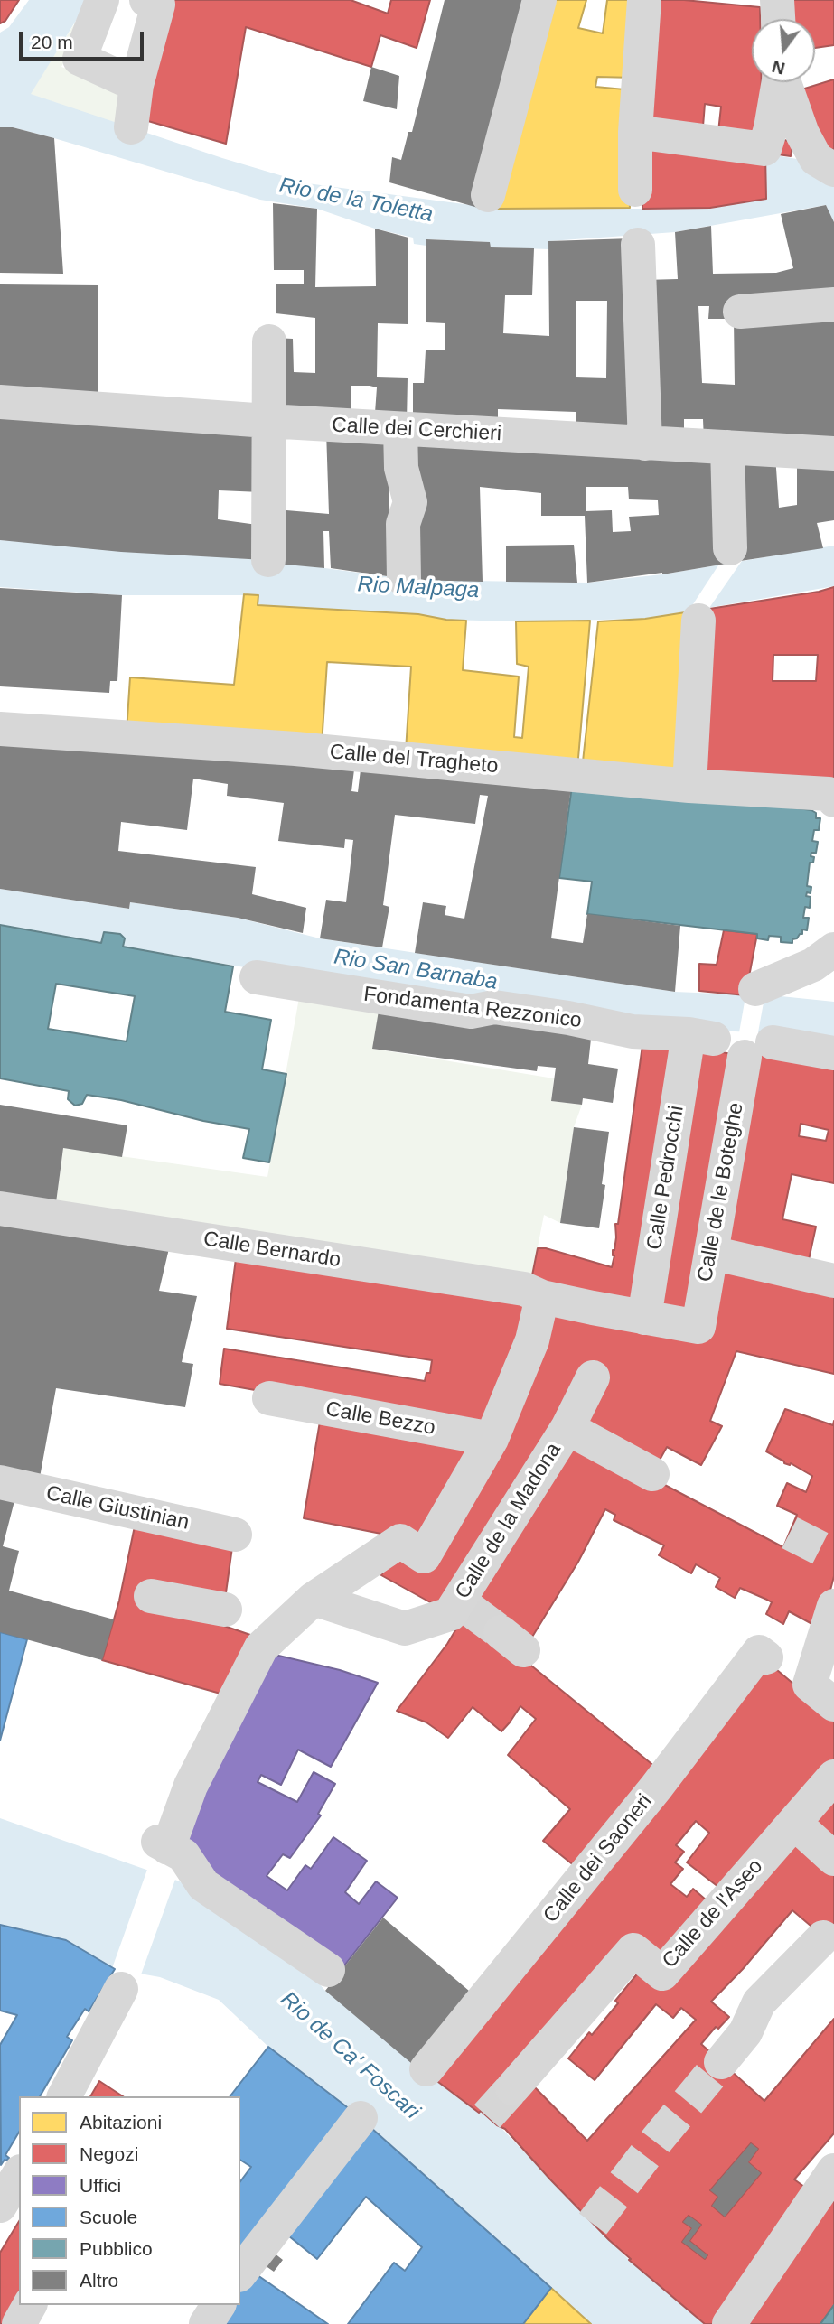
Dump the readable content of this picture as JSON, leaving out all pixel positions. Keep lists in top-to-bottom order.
{
  "streets": {
    "street": [
      "Calle dei Cerchieri",
      "Calle del Tragheto",
      "Fondamenta Rezzonico",
      "Calle Pedrocchi",
      "Calle de le Boteghe",
      "Calle Bernardo",
      "Calle Bezzo",
      "Calle Giustinian",
      "Calle de la Madona",
      "Calle dei Saoneri",
      "Calle de l'Aseo"
    ]
  },
  "crossings": [
    ["Fondamenta Rezzonico", "Calle Pedrocchi"],
    ["Calle Pedrocchi", "Calle Bernardo"],
    ["Calle de le Boteghe", "Calle Bernardo"]
  ],
  "water": [
    "Rio de la Toletta",
    "Rio Malpaga",
    "Rio San Barnaba",
    "Rio de Ca' Foscari"
  ],
  "legend": [
    "Abitazioni",
    "Negozi",
    "Uffici",
    "Scuole",
    "Pubblico",
    "Altro"
  ],
  "scale_bar": "20 m",
  "north": "bottom"
}
